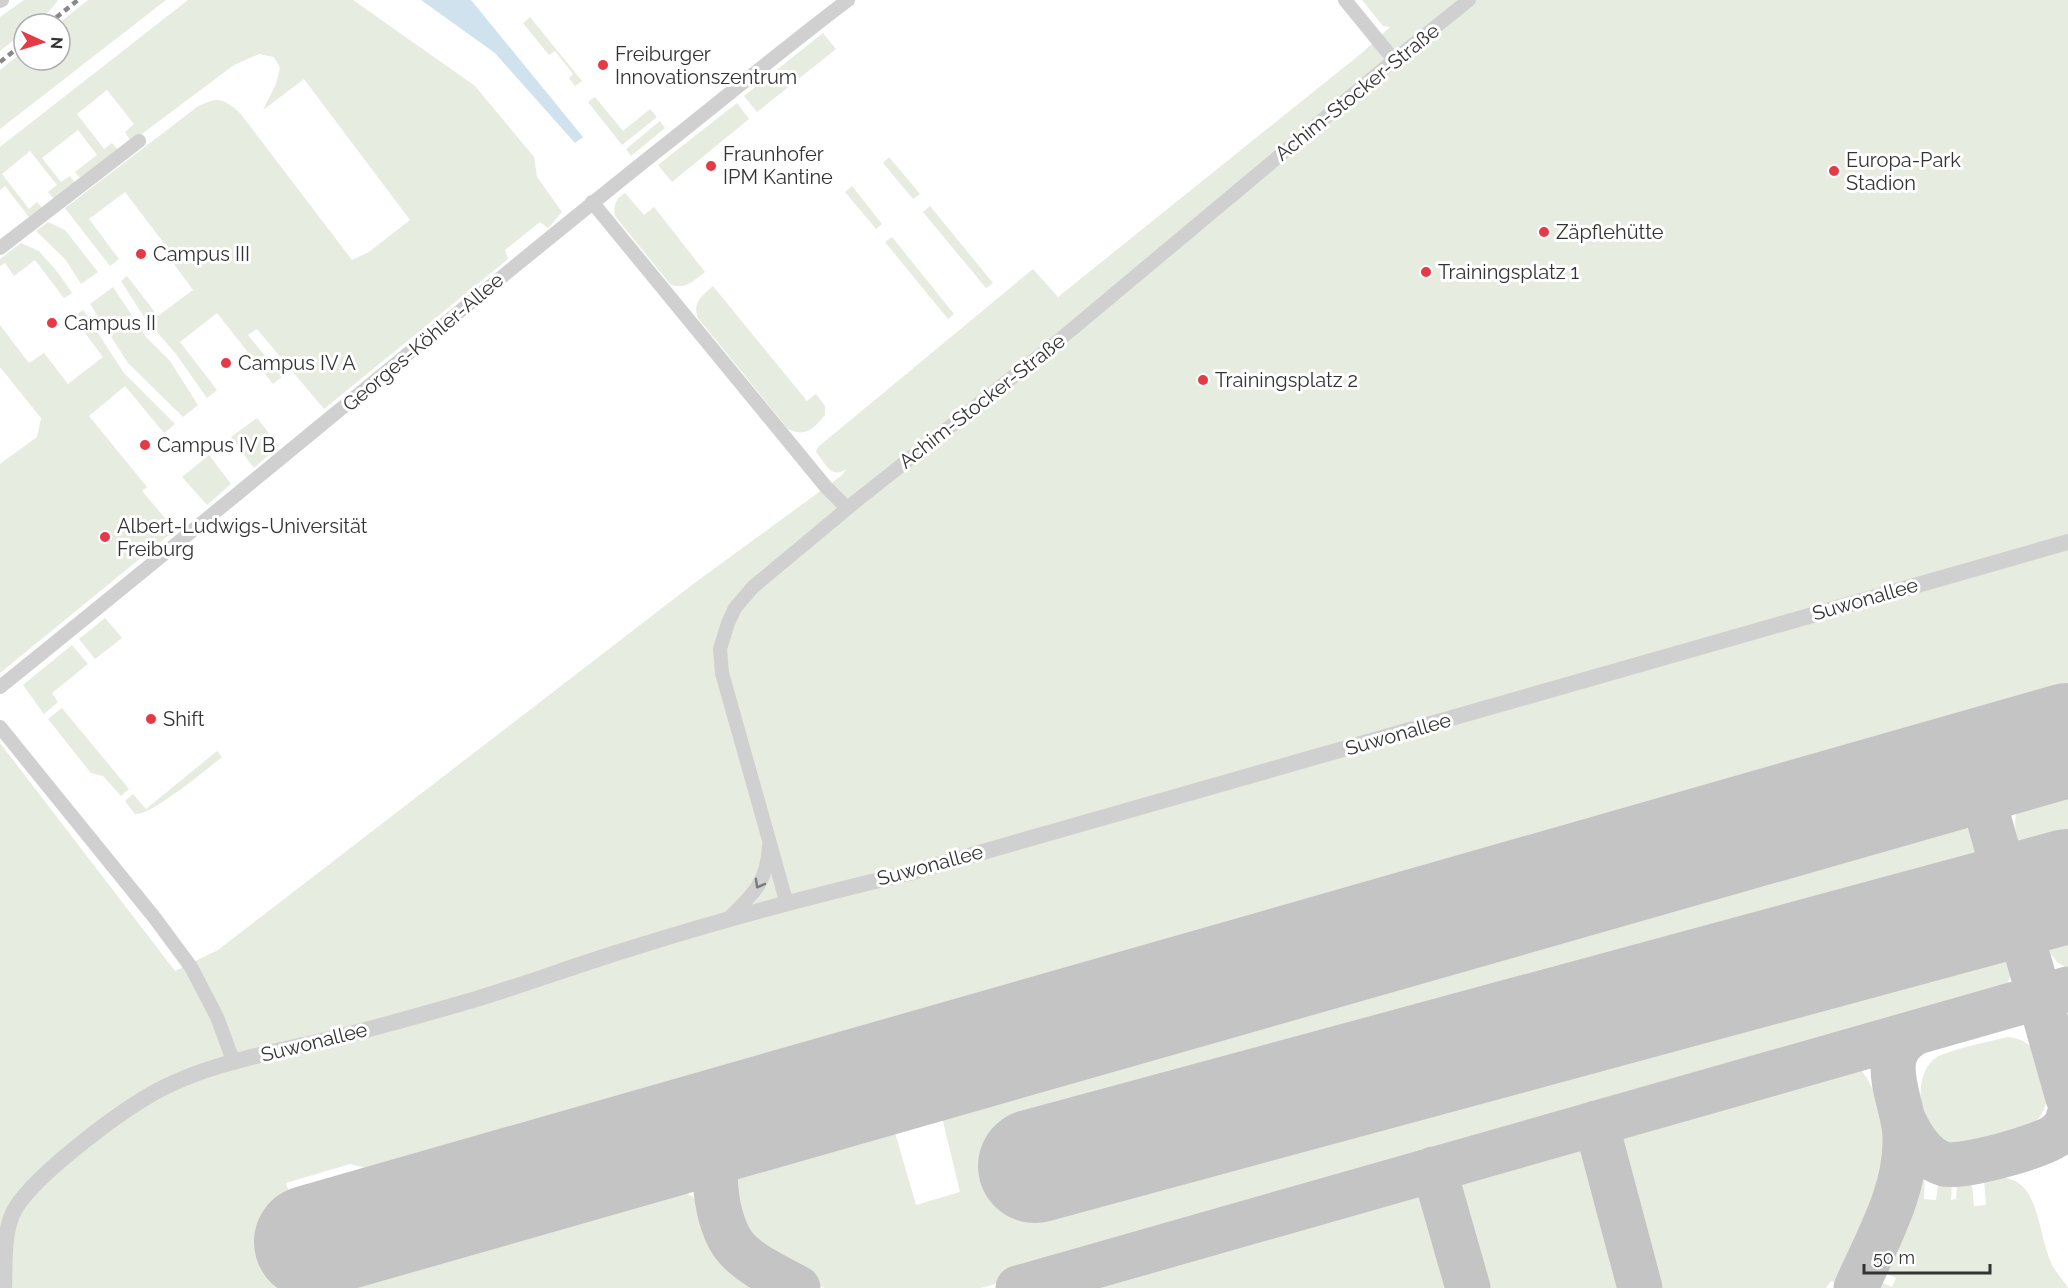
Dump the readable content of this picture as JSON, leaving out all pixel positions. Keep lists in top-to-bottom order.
{
  "streets": {
    "street": ["Achim-Stocker-Straße", "Georges-Köhler-Allee", "Suwonallee"]
  },
  "crossings": [
    ["Achim-Stocker-Straße", "Suwonallee"]
  ],
  "places": [
    "Freiburger Innovationszentrum",
    "Fraunhofer IPM Kantine",
    "Europa-Park Stadion",
    "Zäpflehütte",
    "Campus III",
    "Trainingsplatz 1",
    "Campus II",
    "Campus IV A",
    "Trainingsplatz 2",
    "Campus IV B",
    "Albert-Ludwigs-Universität Freiburg",
    "Shift"
  ],
  "scale_bar": "50 m",
  "north": "right"
}
